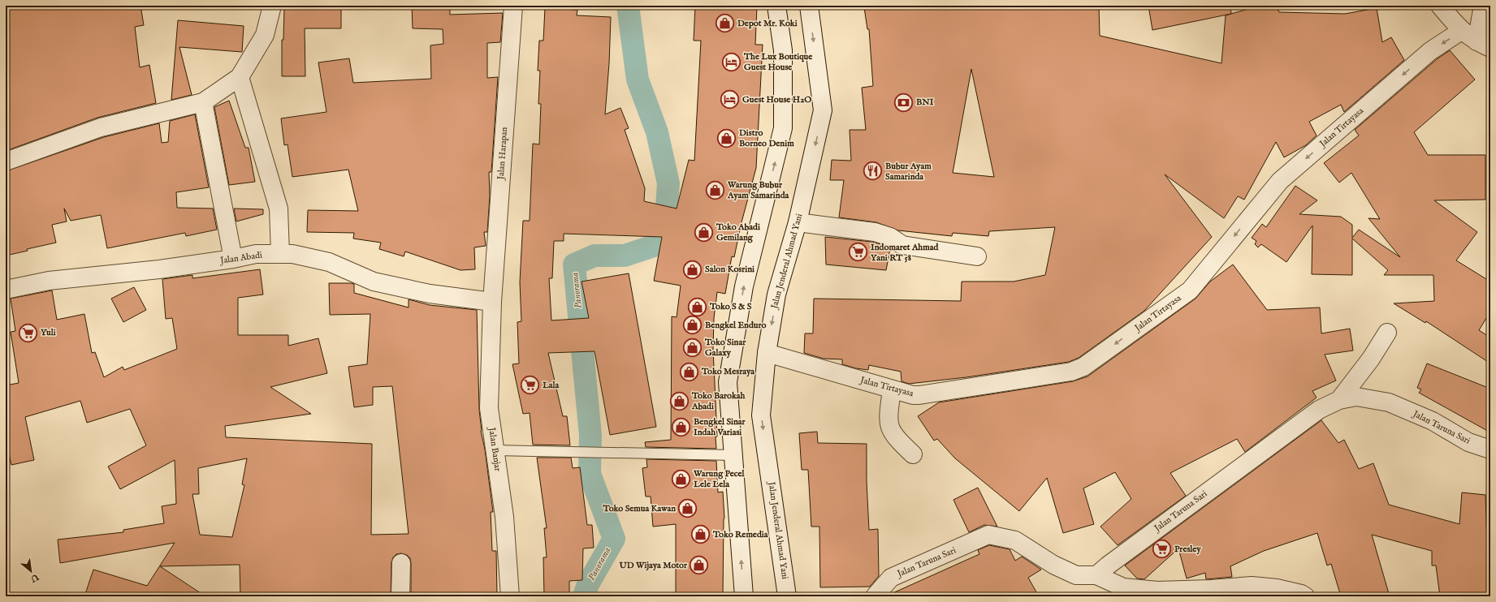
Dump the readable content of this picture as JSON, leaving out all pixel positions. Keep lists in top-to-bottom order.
{
  "streets": {
    "street": [
      "Jalan Tirtayasa",
      "Jalan Harapan",
      "Jalan Abadi",
      "Jalan Jenderal Ahmad Yani",
      "Jalan Taruna Sari",
      "Jalan Banjar"
    ]
  },
  "crossings": [
    ["Jalan Tirtayasa", "Jalan Jenderal Ahmad Yani"],
    ["Jalan Harapan", "Jalan Abadi"],
    ["Jalan Harapan", "Jalan Banjar"],
    ["Jalan Abadi", "Jalan Banjar"]
  ],
  "one_way": ["Jalan Tirtayasa"],
  "water": ["Panorama"],
  "places": {
    "shop": [
      "Depot Mr. Koki",
      "Distro Borneo Denim",
      "Warung Bubur Ayam Samarinda",
      "Toko Abadi Gemilang",
      "Salon Kosrini",
      "Toko S & S",
      "Bengkel Enduro",
      "Toko Sinar Galaxy",
      "Toko Mesraya",
      "Toko Barokah Abadi",
      "Bengkel Sinar Indah Variasi",
      "Warung Pecel Lele Lela",
      "Toko Semua Kawan",
      "Toko Remedia",
      "UD Wijaya Motor"
    ],
    "hotel": ["The Lux Boutique Guest House", "Guest House H2O"],
    "bank": ["BNI"],
    "restaurant": ["Bubur Ayam Samarinda"],
    "supermarket": [
      "Indomaret Ahmad Yani RT 58",
      "Yuli",
      "Lala",
      "Presley"
    ]
  },
  "north": "bottom right"
}
